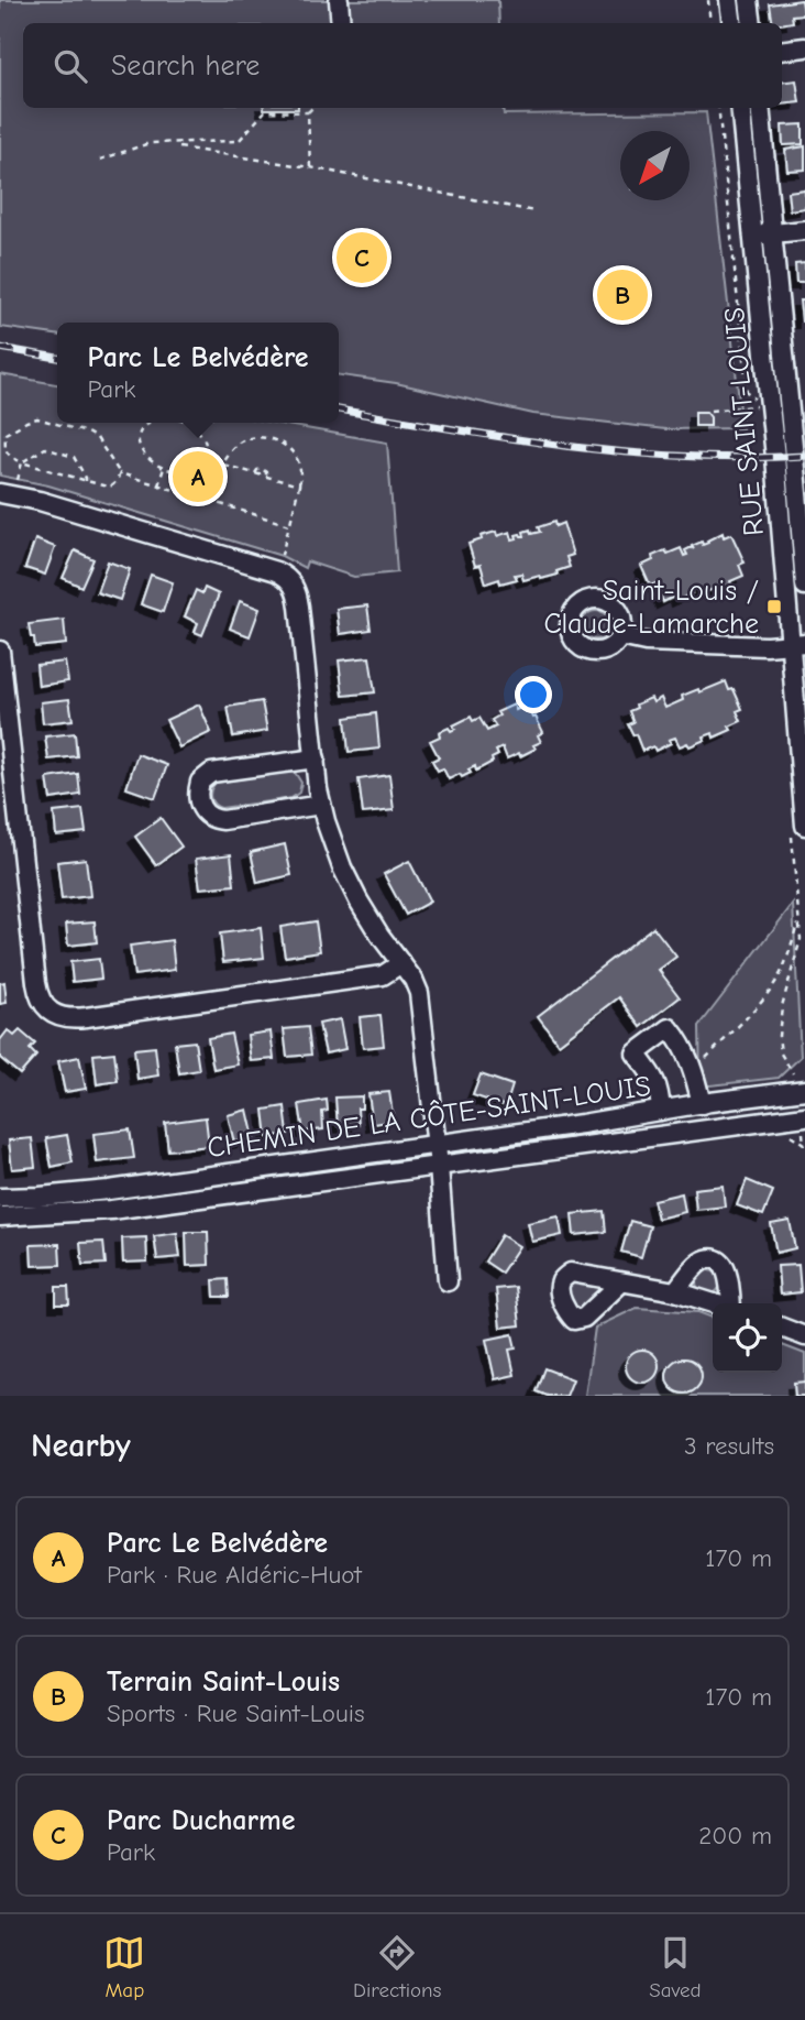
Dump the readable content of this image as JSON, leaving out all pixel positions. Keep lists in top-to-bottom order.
{
  "streets": {
    "street": ["RUE SAINT-LOUIS", "CHEMIN DE LA CÔTE-SAINT-LOUIS"]
  },
  "places": {
    "transit": ["Saint-Louis / Claude-Lamarche"]
  },
  "north": "bottom left",
  "page": {
    "search": "Search here",
    "pins": ["C", "B", "A"],
    "popup": ["Parc Le Belvédère", "Park"],
    "heading": ["Nearby", "3 results"],
    "list": [
      {
        "mark": "A",
        "name": "Parc Le Belvédère",
        "note": "Park · Rue Aldéric-Huot",
        "value": "170 m"
      },
      {
        "mark": "B",
        "name": "Terrain Saint-Louis",
        "note": "Sports · Rue Saint-Louis",
        "value": "170 m"
      },
      {
        "mark": "C",
        "name": "Parc Ducharme",
        "note": "Park",
        "value": "200 m"
      }
    ],
    "nav": ["Map", "Directions", "Saved"]
  }
}
